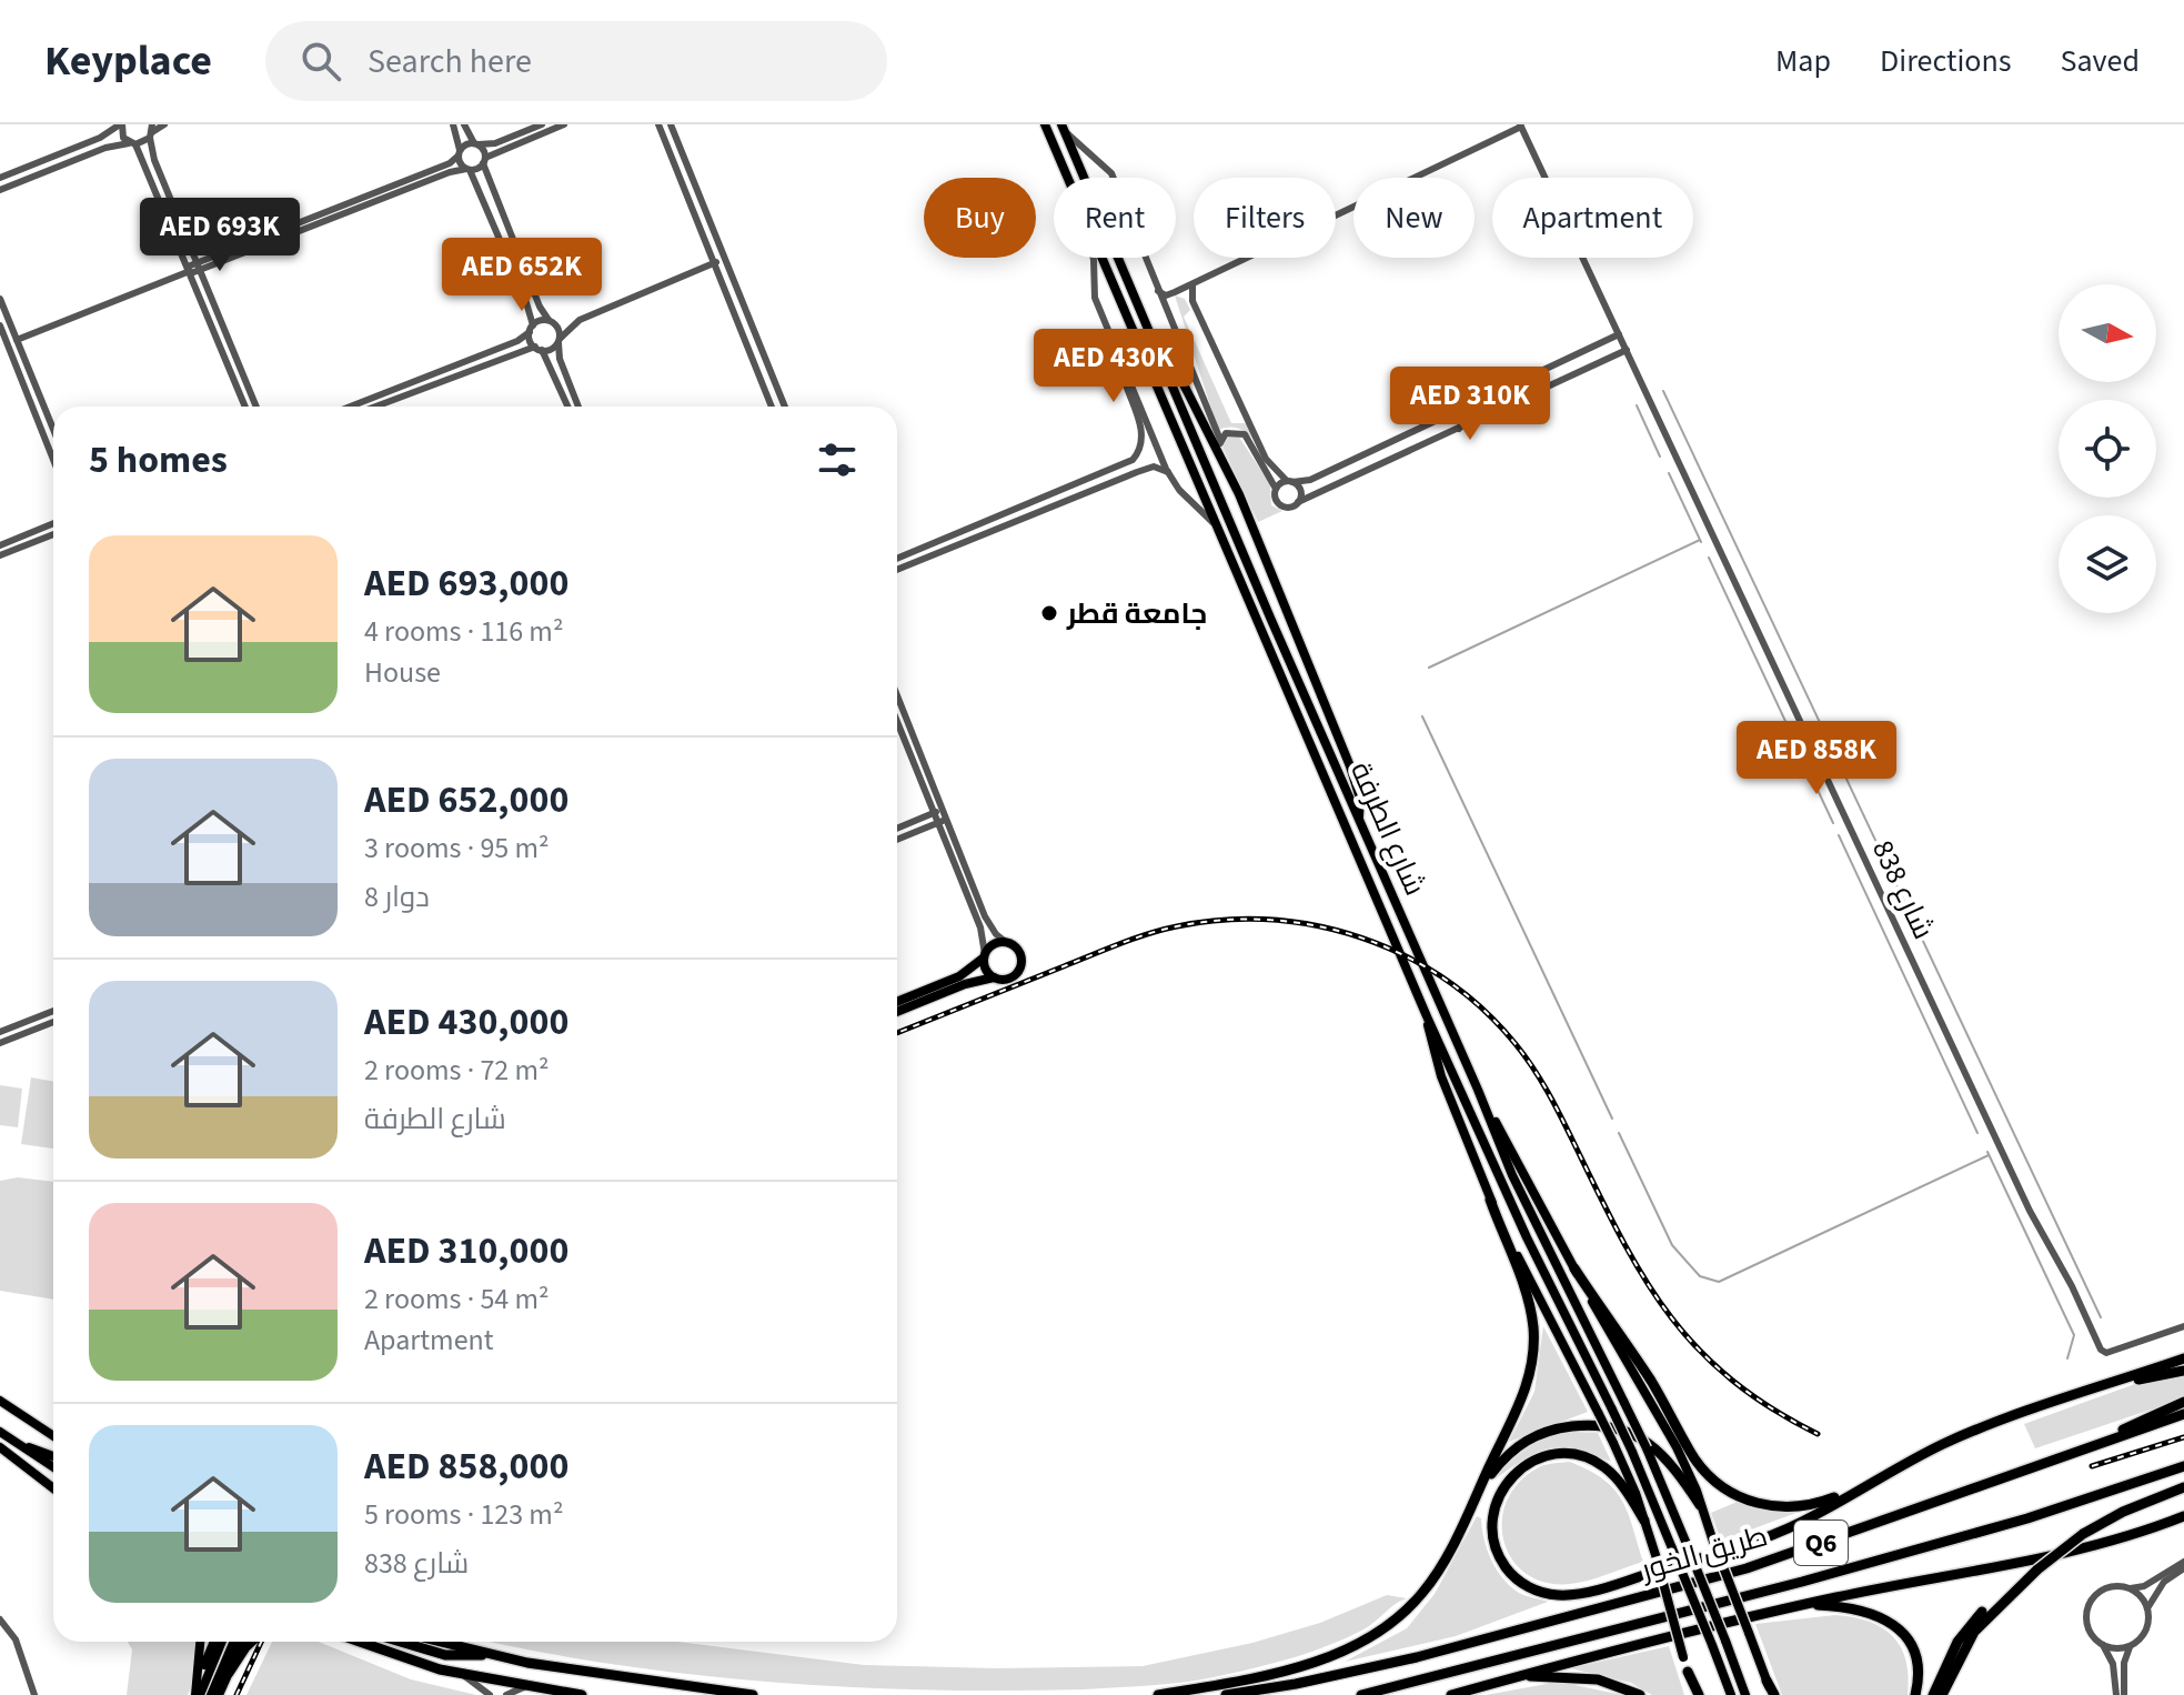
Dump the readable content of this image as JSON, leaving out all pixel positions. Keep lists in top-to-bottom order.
{
  "streets": {
    "highway": ["Q6", "طريق الخور"],
    "main road": ["شارع الطرفة"],
    "street": ["شارع 838"]
  },
  "places": ["جامعة قطر"],
  "north": "right",
  "page": {
    "header": "Keyplace",
    "search": "Search here",
    "nav": ["Map", "Directions", "Saved"],
    "chip": [
      "Buy",
      "Rent",
      "Filters",
      "New",
      "Apartment"
    ],
    "price": [
      "AED 693K",
      "AED 652K",
      "AED 430K",
      "AED 310K",
      "AED 858K"
    ],
    "heading": "5 homes",
    "list": [
      {
        "name": "AED 693,000",
        "note": "4 rooms · 116 m² · House"
      },
      {
        "name": "AED 652,000",
        "note": "3 rooms · 95 m² · دوار 8"
      },
      {
        "name": "AED 430,000",
        "note": "2 rooms · 72 m² · شارع الطرفة"
      },
      {
        "name": "AED 310,000",
        "note": "2 rooms · 54 m² · Apartment"
      },
      {
        "name": "AED 858,000",
        "note": "5 rooms · 123 m² · شارع 838"
      }
    ]
  }
}
